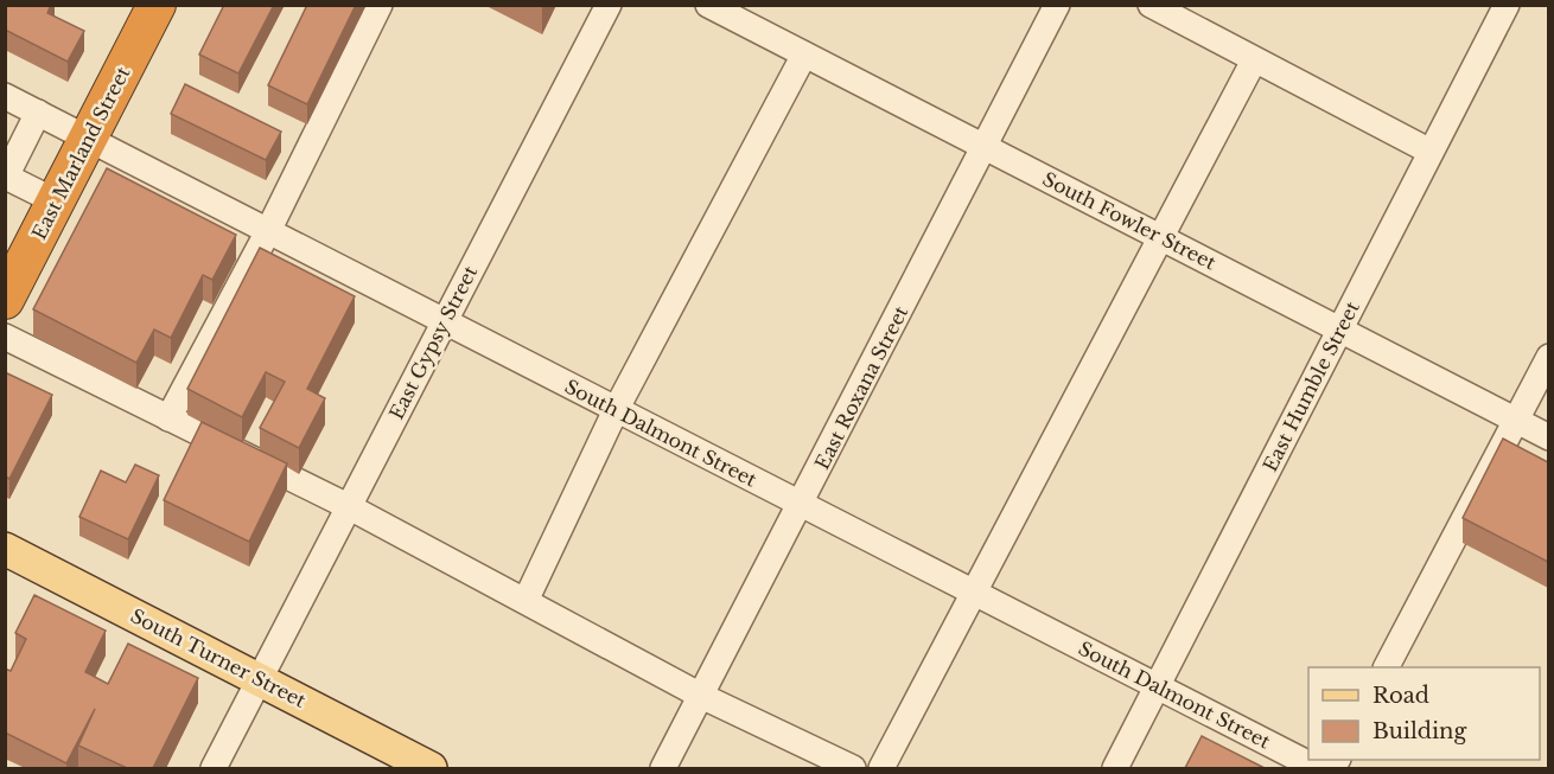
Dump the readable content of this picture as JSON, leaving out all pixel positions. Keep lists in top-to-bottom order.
{
  "streets": {
    "highway": ["East Marland Street"],
    "main road": ["South Turner Street"],
    "street": [
      "South Fowler Street",
      "East Gypsy Street",
      "East Humble Street",
      "East Roxana Street",
      "South Dalmont Street"
    ]
  },
  "crossings": [
    ["East Marland Street", "South Dalmont Street"],
    ["South Fowler Street", "East Humble Street"],
    ["South Fowler Street", "East Roxana Street"],
    ["East Gypsy Street", "South Dalmont Street"],
    ["East Gypsy Street", "South Turner Street"],
    ["East Humble Street", "South Dalmont Street"],
    ["East Roxana Street", "South Dalmont Street"]
  ],
  "legend": ["Road", "Building"]
}
